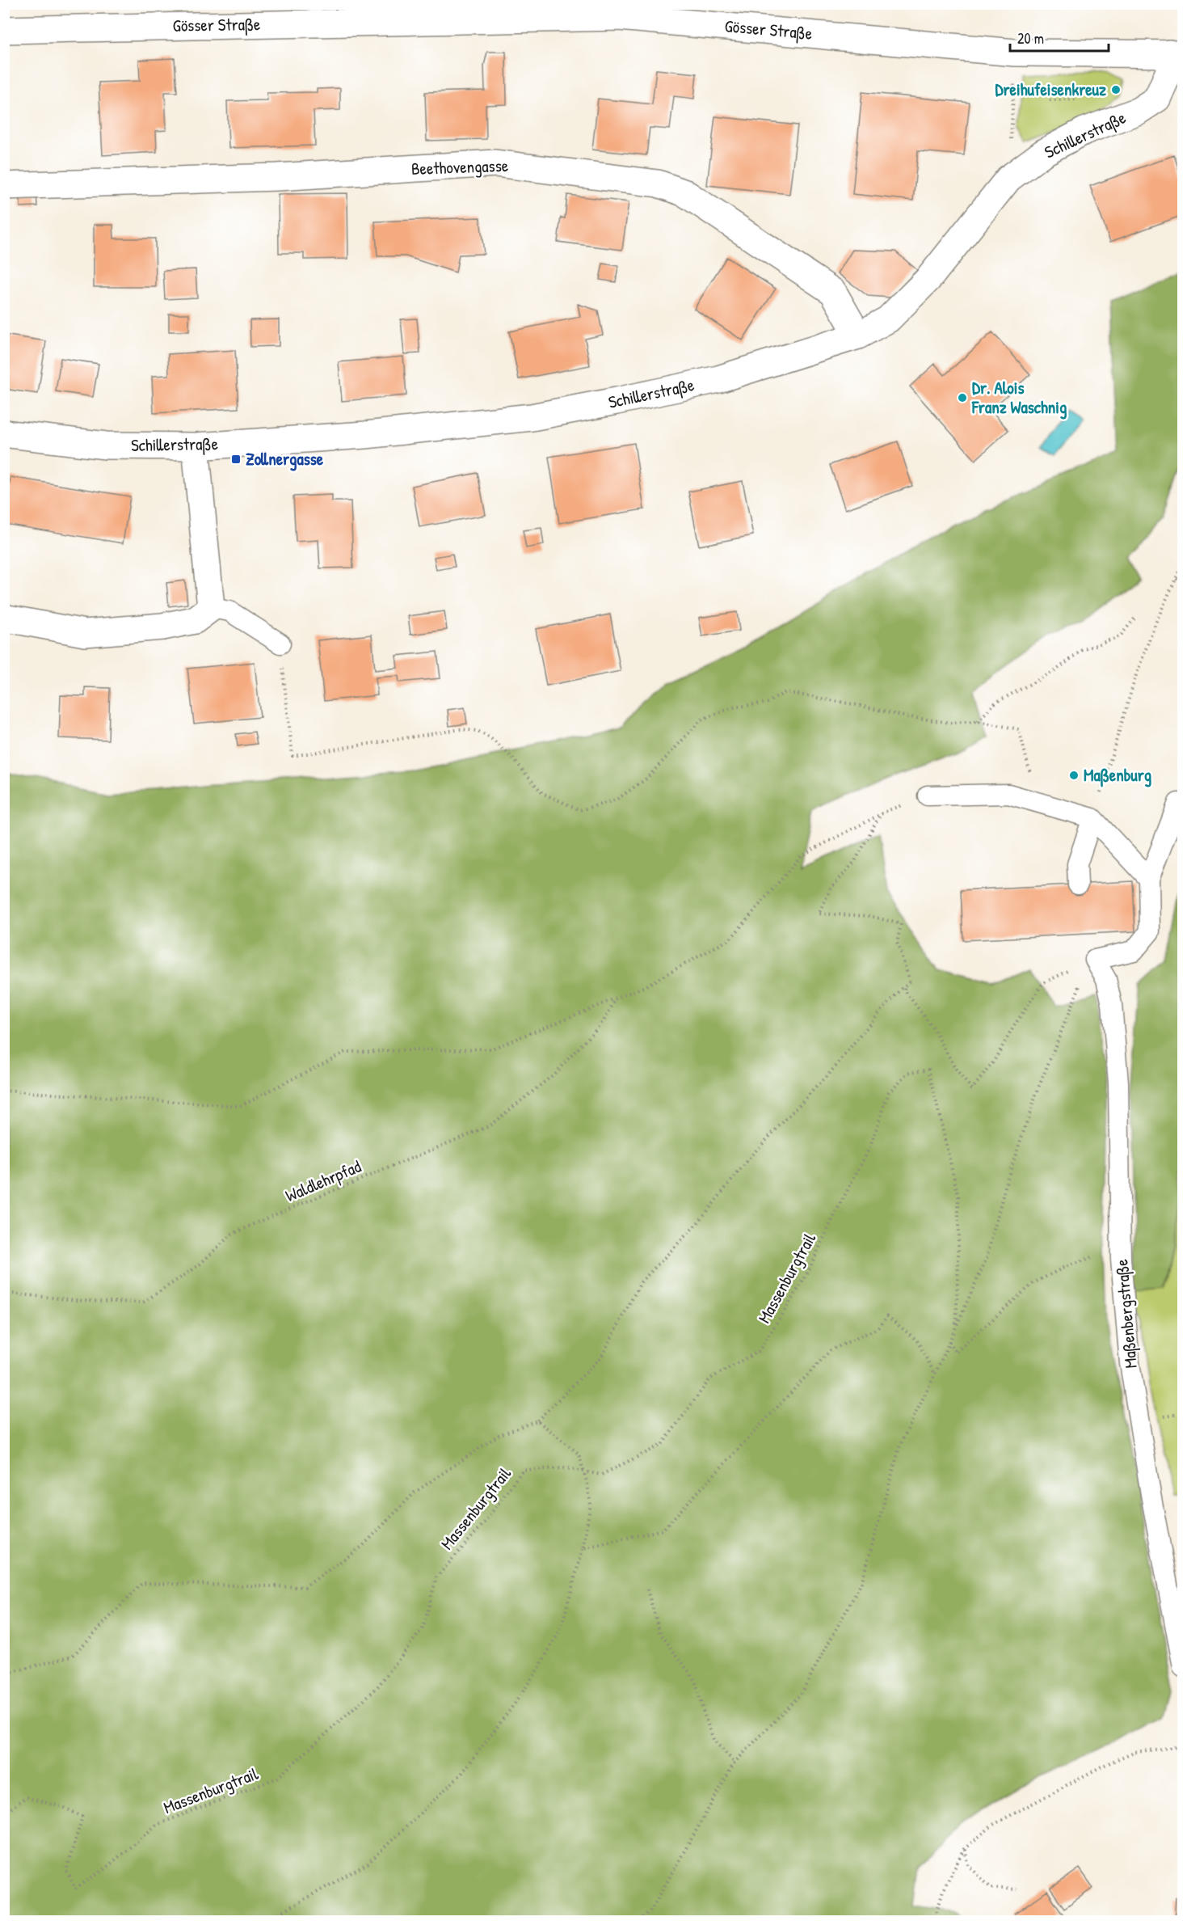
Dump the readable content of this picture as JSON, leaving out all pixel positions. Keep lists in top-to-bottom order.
{
  "streets": {
    "street": ["Gösser Straße", "Schillerstraße", "Beethovengasse"],
    "lane": ["Maßenbergstraße"],
    "path": ["Waldlehrpfad", "Massenburgtrail"]
  },
  "crossings": [
    ["Gösser Straße", "Schillerstraße"],
    ["Schillerstraße", "Beethovengasse"]
  ],
  "places": {
    "other": ["Dreihufeisenkreuz", "Dr. Alois Franz Waschnig", "Maßenburg"],
    "transit": ["Zollnergasse"]
  },
  "scale_bar": "20 m"
}
